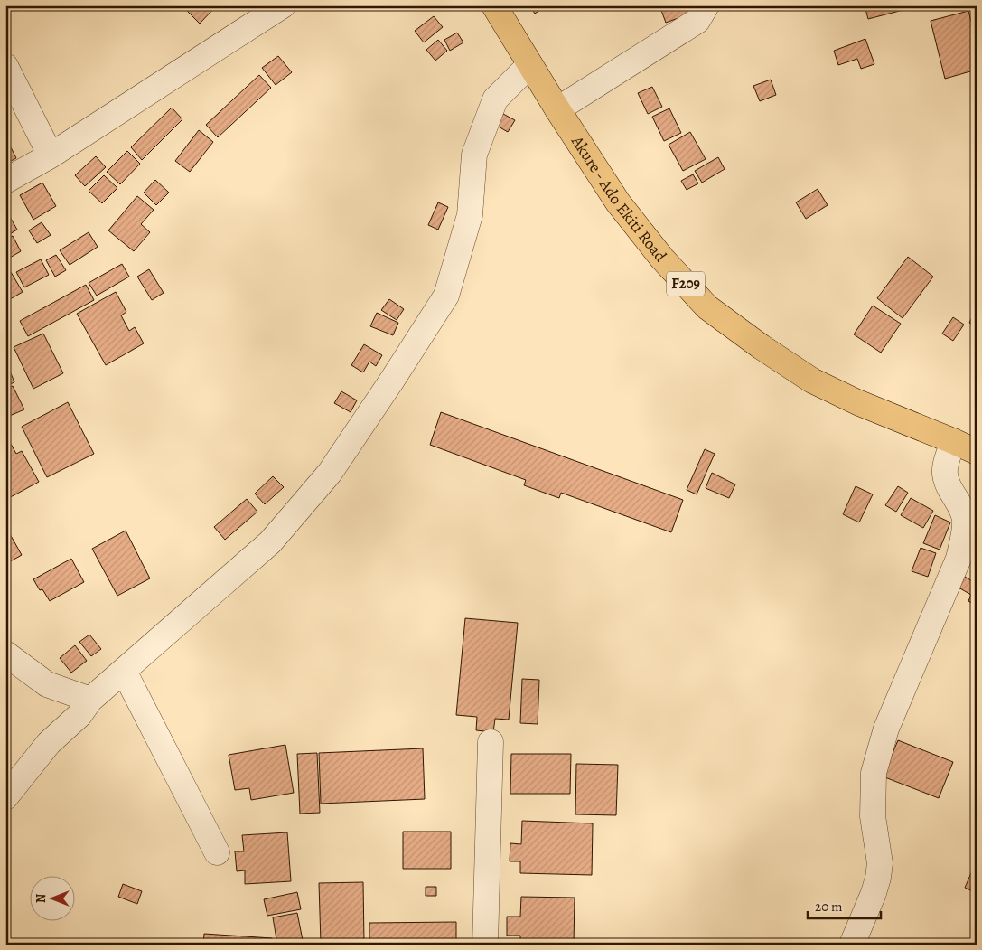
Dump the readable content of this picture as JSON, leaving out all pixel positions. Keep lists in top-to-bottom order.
{
  "streets": {
    "main road": ["Akure - Ado Ekiti Road", "F209"]
  },
  "scale_bar": "20 m",
  "north": "left"
}
